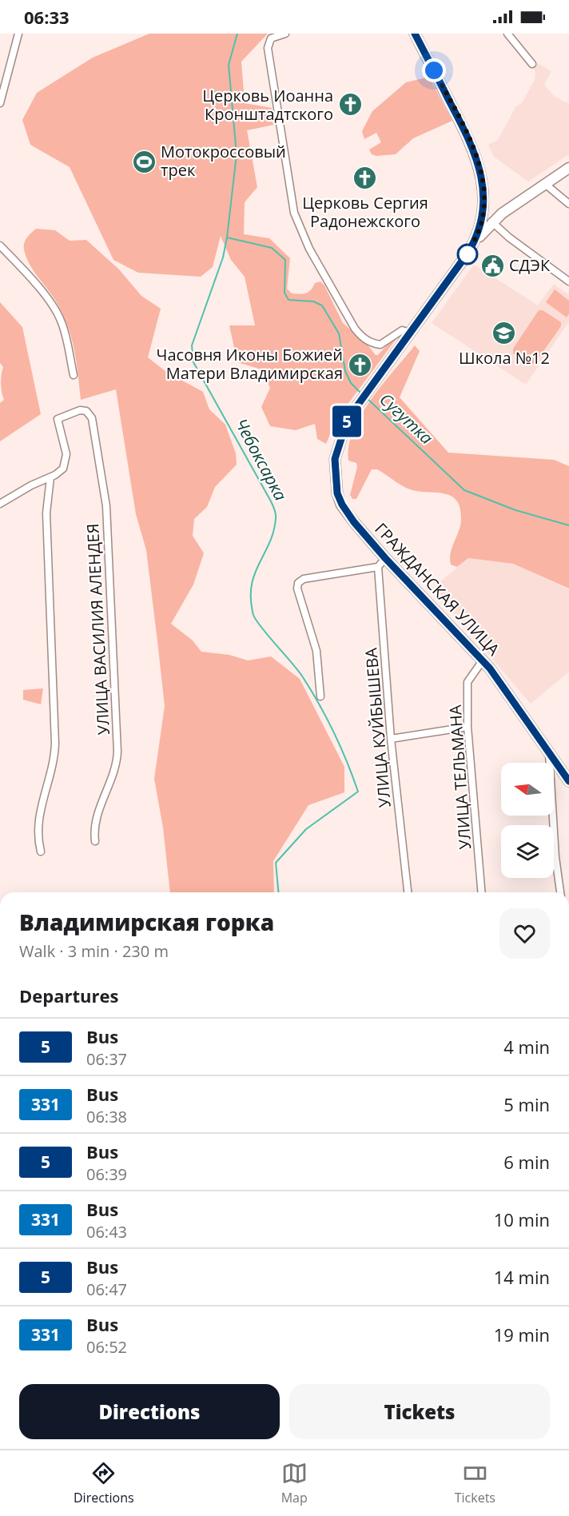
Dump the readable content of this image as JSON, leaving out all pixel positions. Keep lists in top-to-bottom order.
{
  "streets": {
    "main road": ["ГРАЖДАНСКАЯ УЛИЦА"],
    "street": ["УЛИЦА ВАСИЛИЯ АЛЕНДЕЯ", "УЛИЦА КУЙБЫШЕВА", "УЛИЦА ТЕЛЬМАНА"]
  },
  "crossings": [
    ["ГРАЖДАНСКАЯ УЛИЦА", "УЛИЦА ТЕЛЬМАНА"]
  ],
  "water": ["Сугутка", "Чебоксарка"],
  "places": {
    "church": ["Церковь Иоанна Кронштадтского", "Церковь Сергия Радонежского", "Часовня Иконы Божией Матери Владимирская"],
    "sports": ["Мотокроссовый трек"],
    "public building": ["СДЭК"],
    "school or university": ["Школа №12"]
  },
  "lines": ["bus line 5"],
  "north": "left",
  "page": {
    "status": "06:33",
    "on_map": "5",
    "heading": [
      ["Владимирская горка", "Walk · 3 min · 230 m"],
      "Departures"
    ],
    "list": [
      {
        "mark": "5",
        "name": "Bus",
        "note": "06:37",
        "value": "4 min"
      },
      {
        "mark": "331",
        "name": "Bus",
        "note": "06:38",
        "value": "5 min"
      },
      {
        "mark": "5",
        "name": "Bus",
        "note": "06:39",
        "value": "6 min"
      },
      {
        "mark": "331",
        "name": "Bus",
        "note": "06:43",
        "value": "10 min"
      },
      {
        "mark": "5",
        "name": "Bus",
        "note": "06:47",
        "value": "14 min"
      },
      {
        "mark": "331",
        "name": "Bus",
        "note": "06:52",
        "value": "19 min"
      }
    ],
    "buttons": ["Directions", "Tickets"],
    "tabs": ["Directions", "Map", "Tickets"]
  }
}
